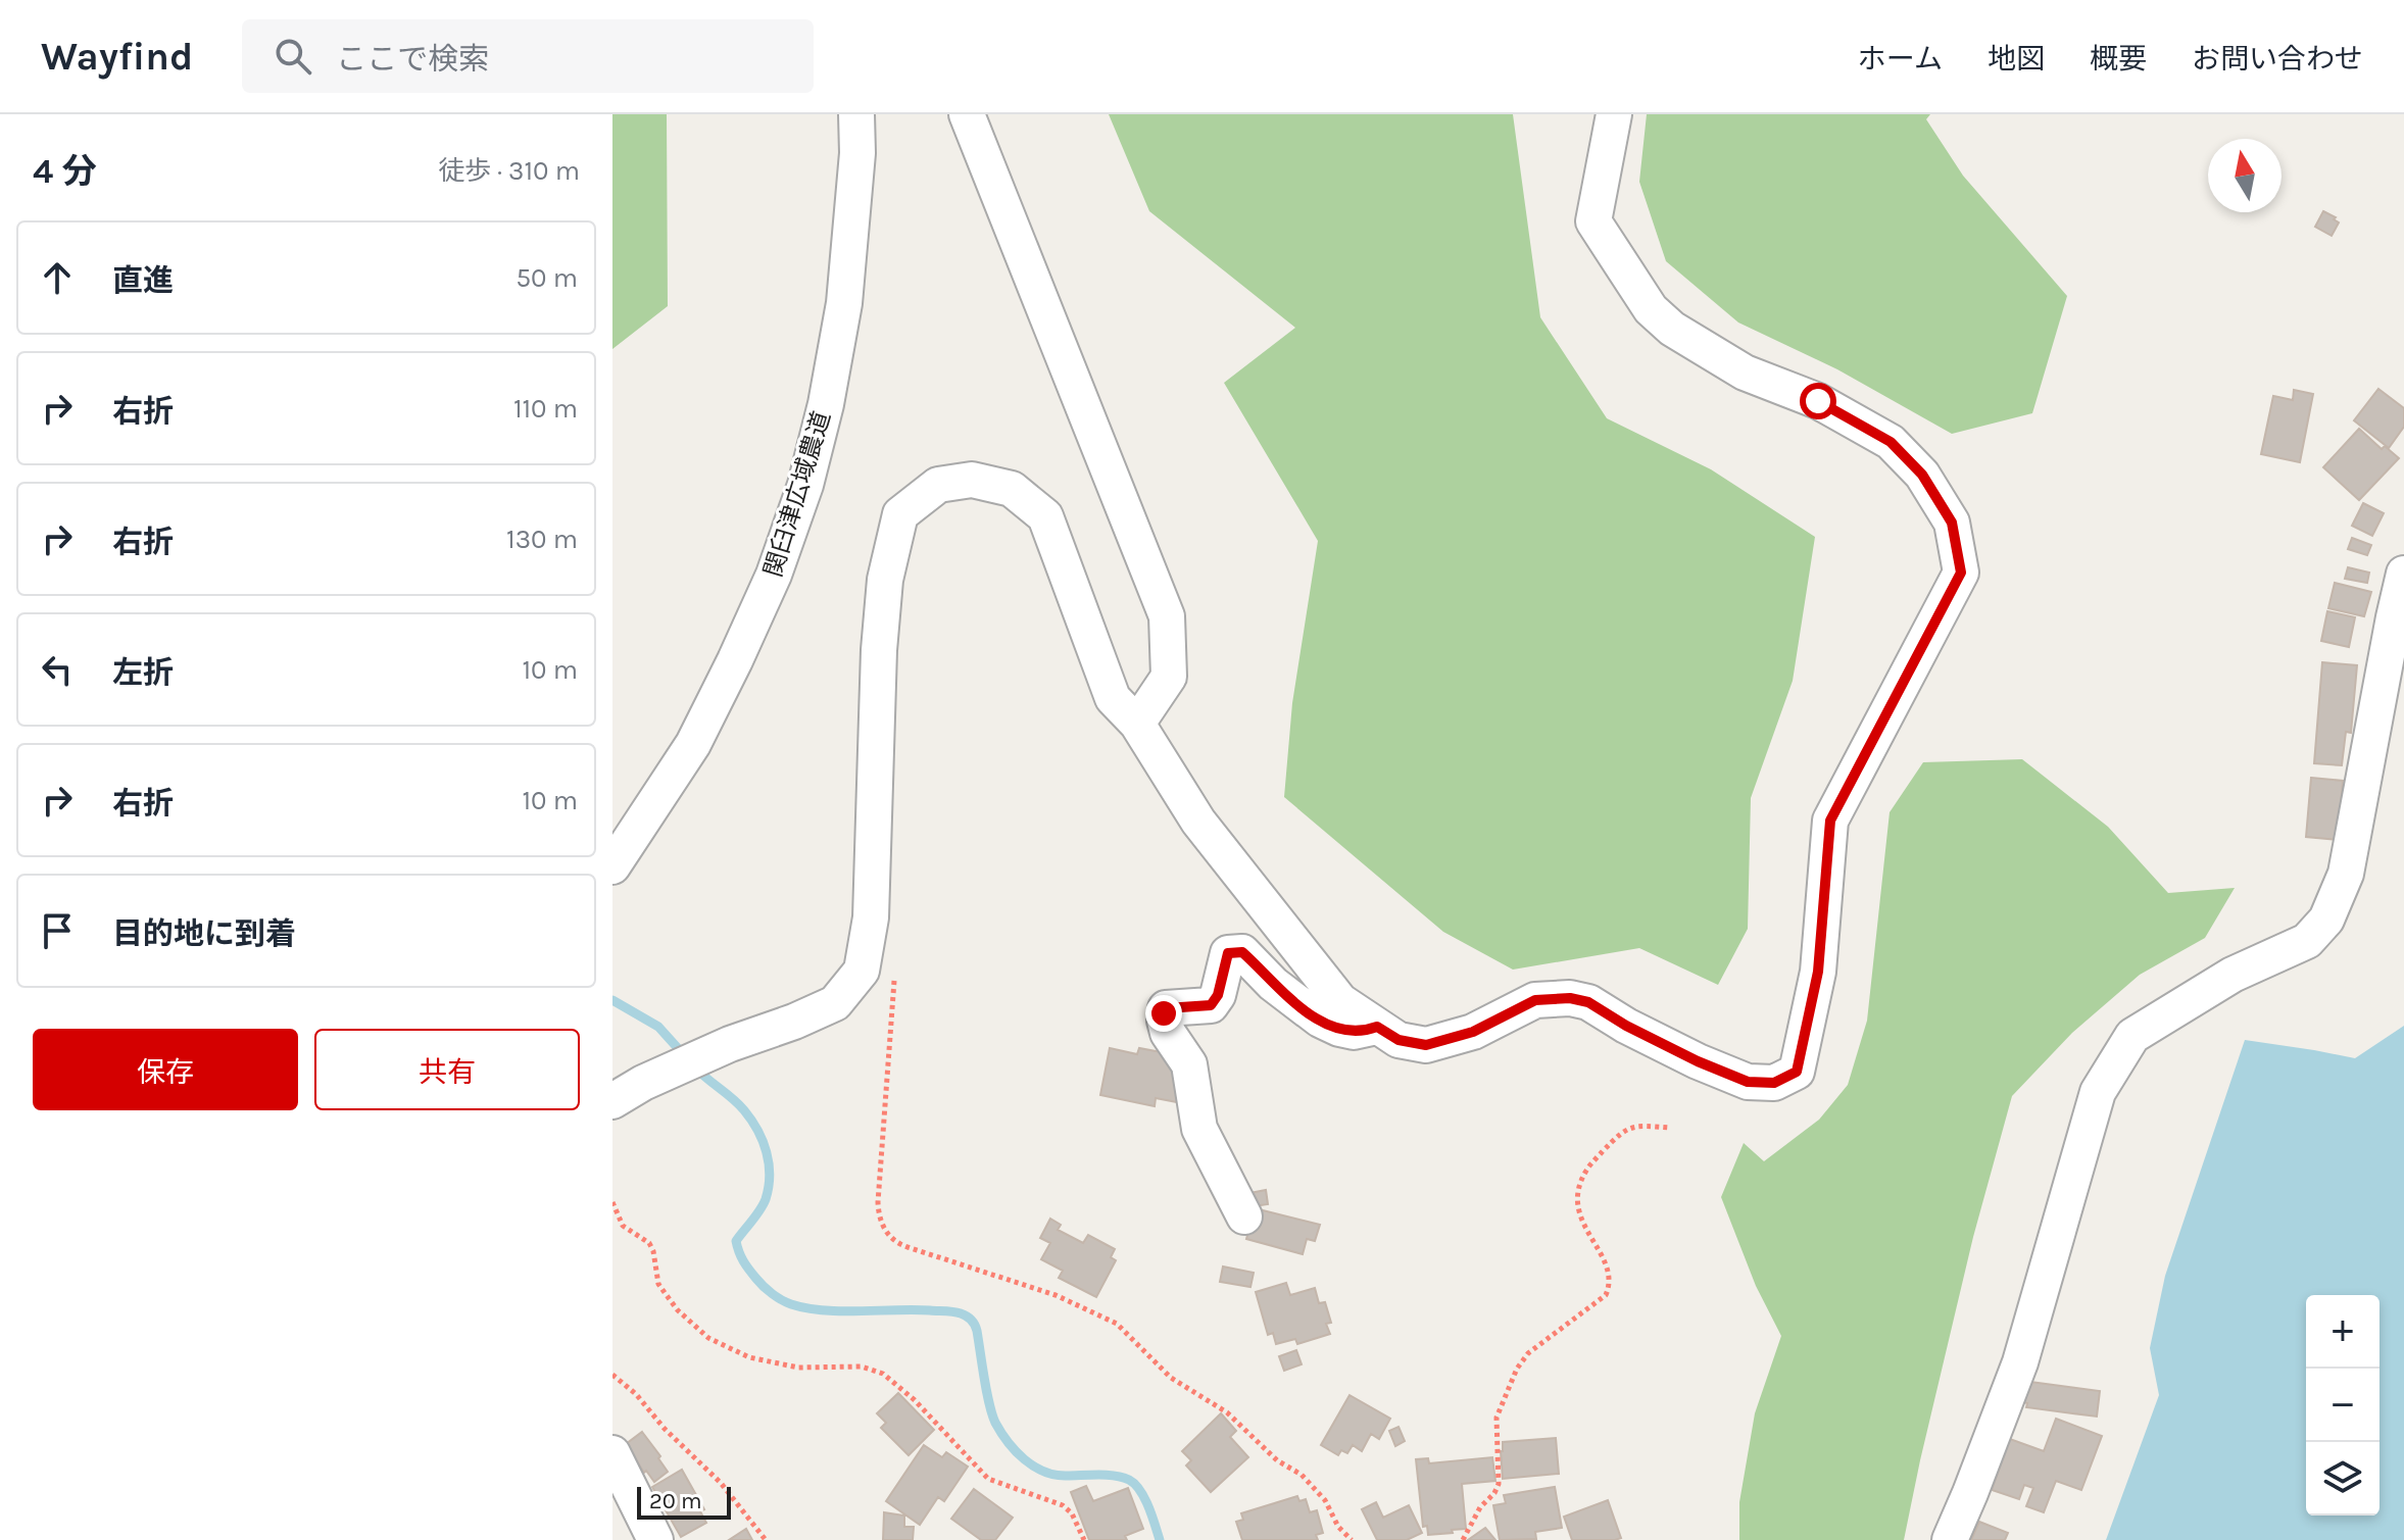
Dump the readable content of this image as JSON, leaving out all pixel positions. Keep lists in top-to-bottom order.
{
  "streets": {
    "street": ["関臼津広域農道"]
  },
  "scale_bar": "20 m",
  "north": "top",
  "page": {
    "header": "Wayfind",
    "search": "ここで検索",
    "nav": [
      "ホーム",
      "地図",
      "概要",
      "お問い合わせ"
    ],
    "heading": ["4 分", "徒歩 · 310 m"],
    "list": [
      ["直進", "50 m"],
      ["右折", "110 m"],
      ["右折", "130 m"],
      ["左折", "10 m"],
      ["右折", "10 m"],
      "目的地に到着"
    ],
    "buttons": ["保存", "共有"],
    "map_buttons": ["+", "−"],
    "scale": "20 m"
  }
}
